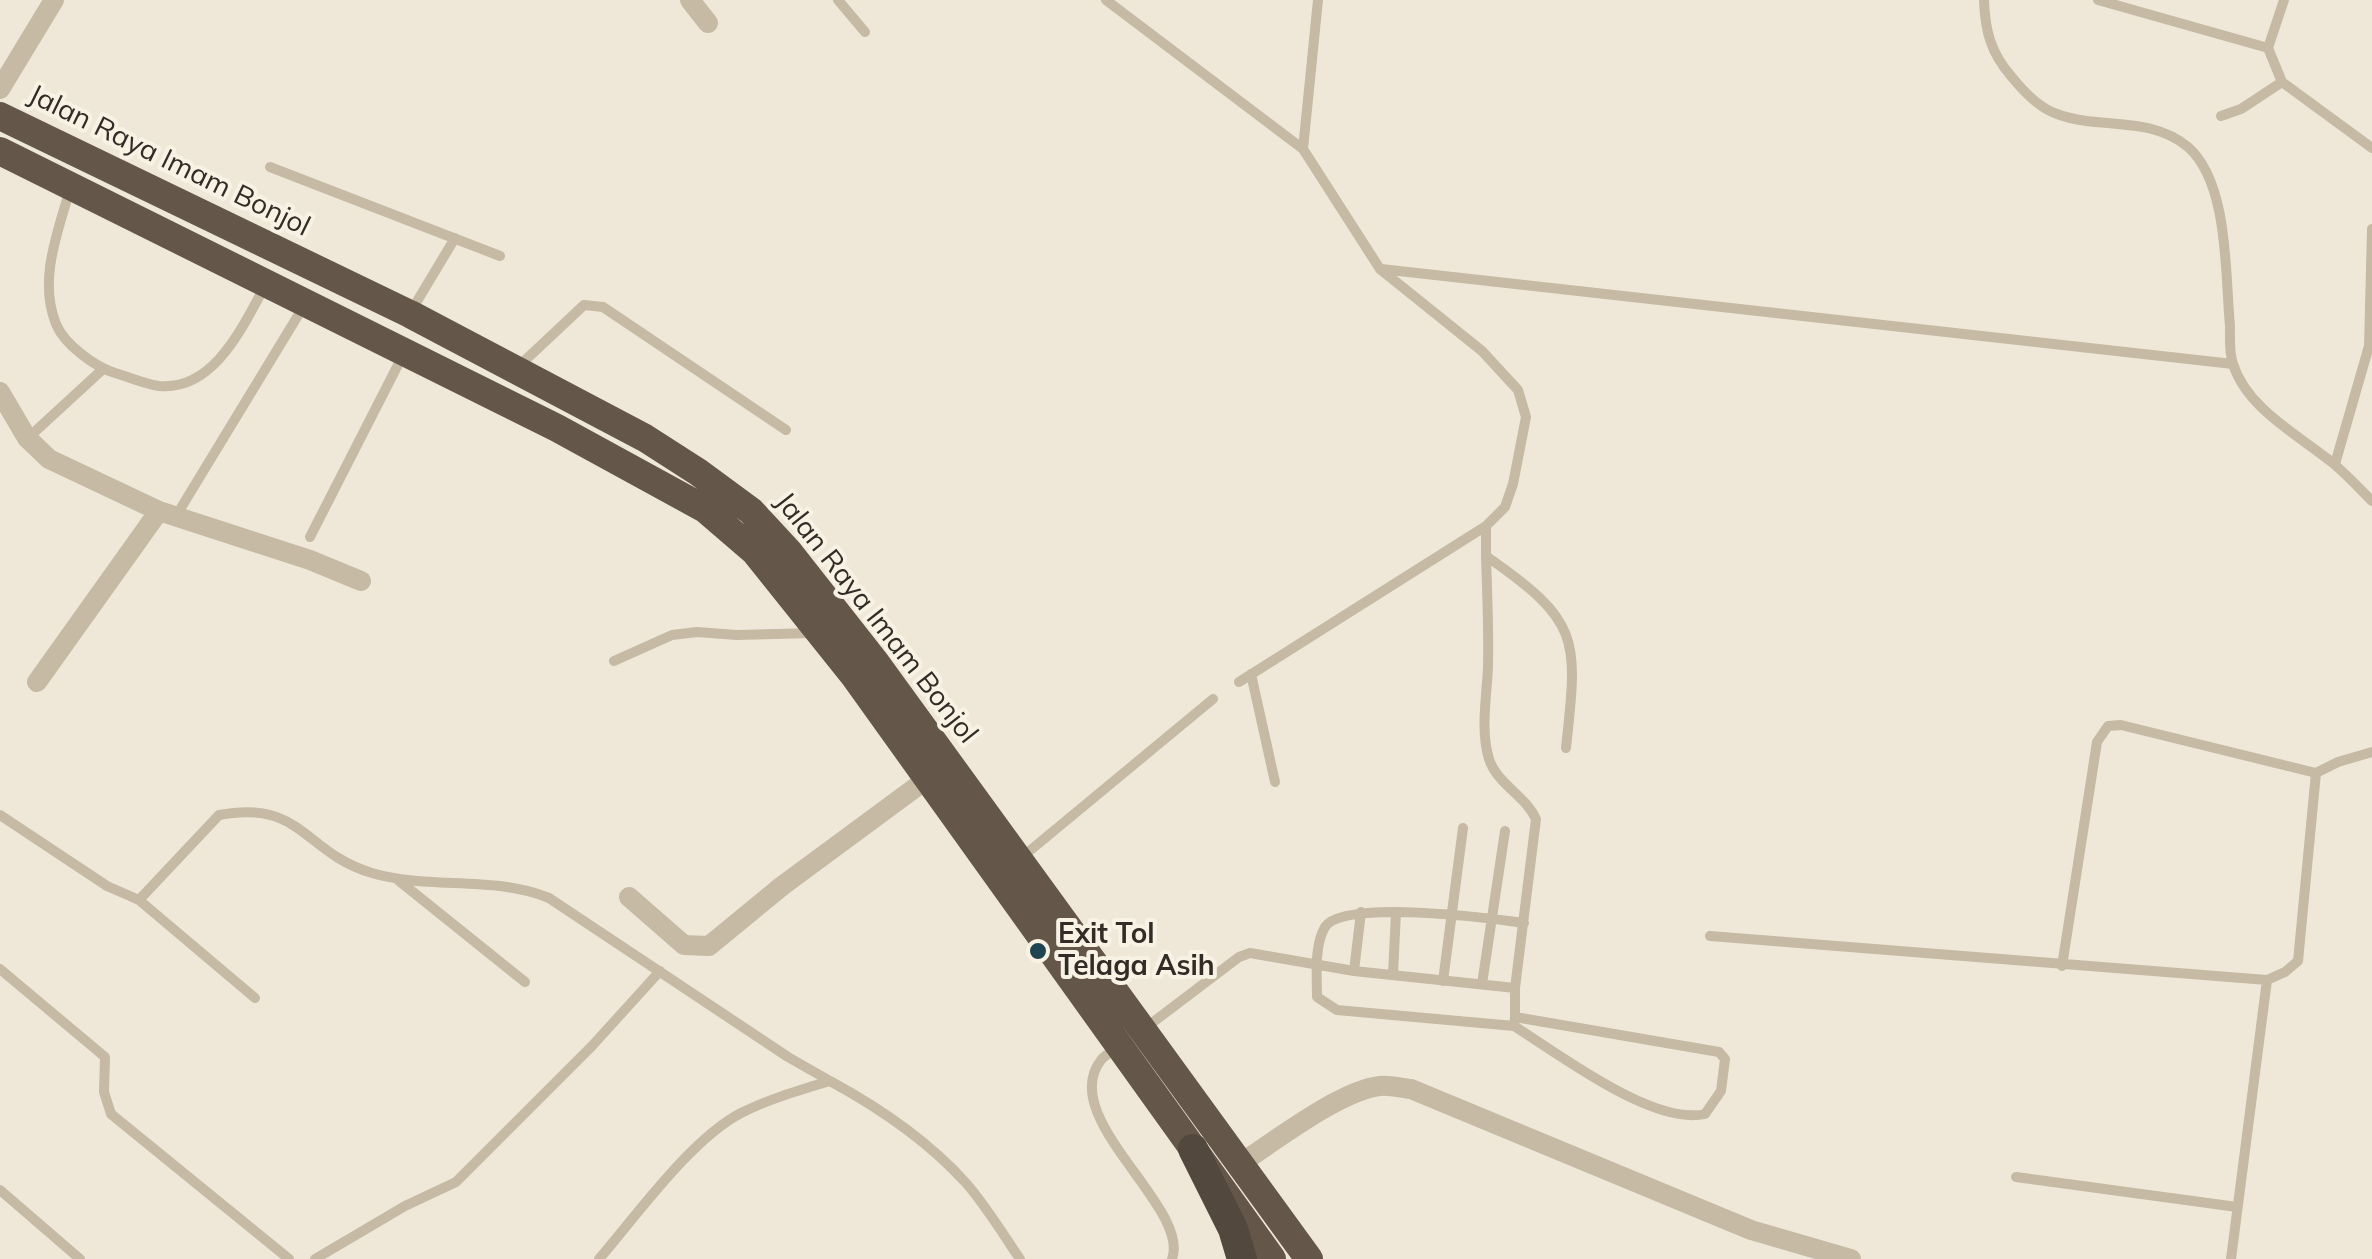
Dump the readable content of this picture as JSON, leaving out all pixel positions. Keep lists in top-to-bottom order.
{
  "streets": {
    "highway": ["Jalan Raya Imam Bonjol"]
  },
  "places": ["Exit Tol Telaga Asih"]
}
